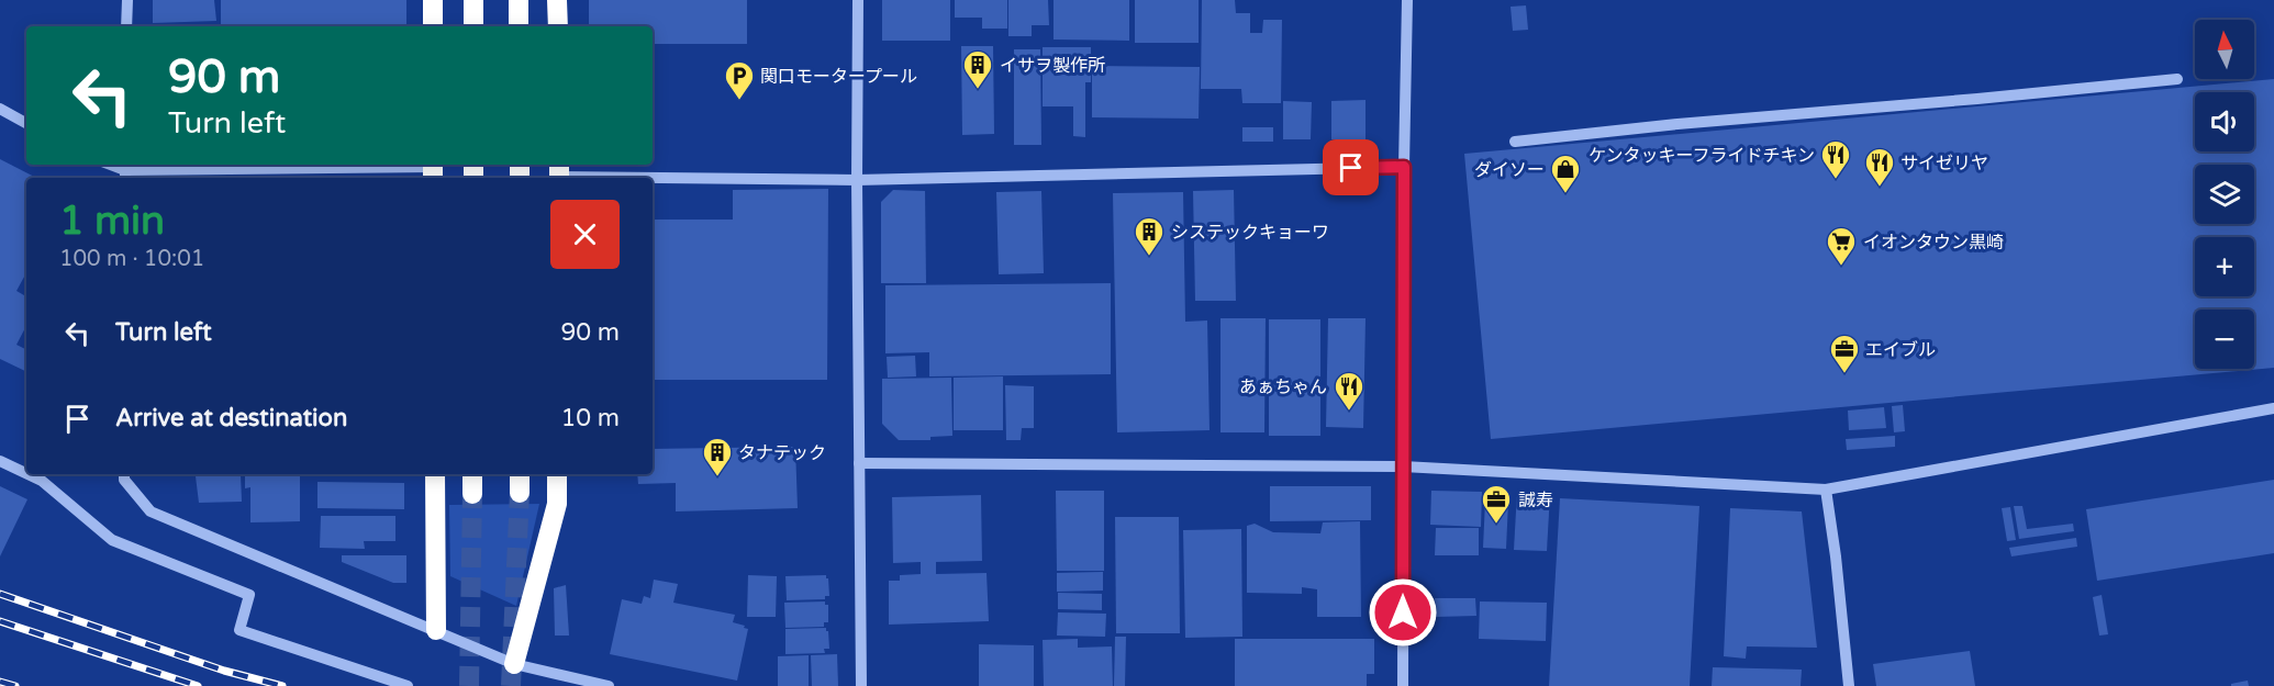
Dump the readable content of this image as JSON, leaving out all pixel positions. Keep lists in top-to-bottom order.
{
  "places": {
    "building": ["イサヲ製作所", "システックキョーワ", "タナテック"],
    "parking": ["関口モータープール"],
    "restaurant": ["ケンタッキーフライドチキン", "サイゼリヤ", "あぁちゃん"],
    "shop": ["ダイソー"],
    "supermarket": ["イオンタウン黒崎"],
    "office": ["エイブル", "誠寿"]
  },
  "north": "top",
  "page": {
    "map_buttons": ["+", "−"],
    "turn": ["90 m", "Turn left"],
    "heading": ["1 min", "100 m · 10:01"],
    "list": [
      {
        "name": "Turn left",
        "value": "90 m"
      },
      {
        "name": "Arrive at destination",
        "value": "10 m"
      }
    ]
  }
}
